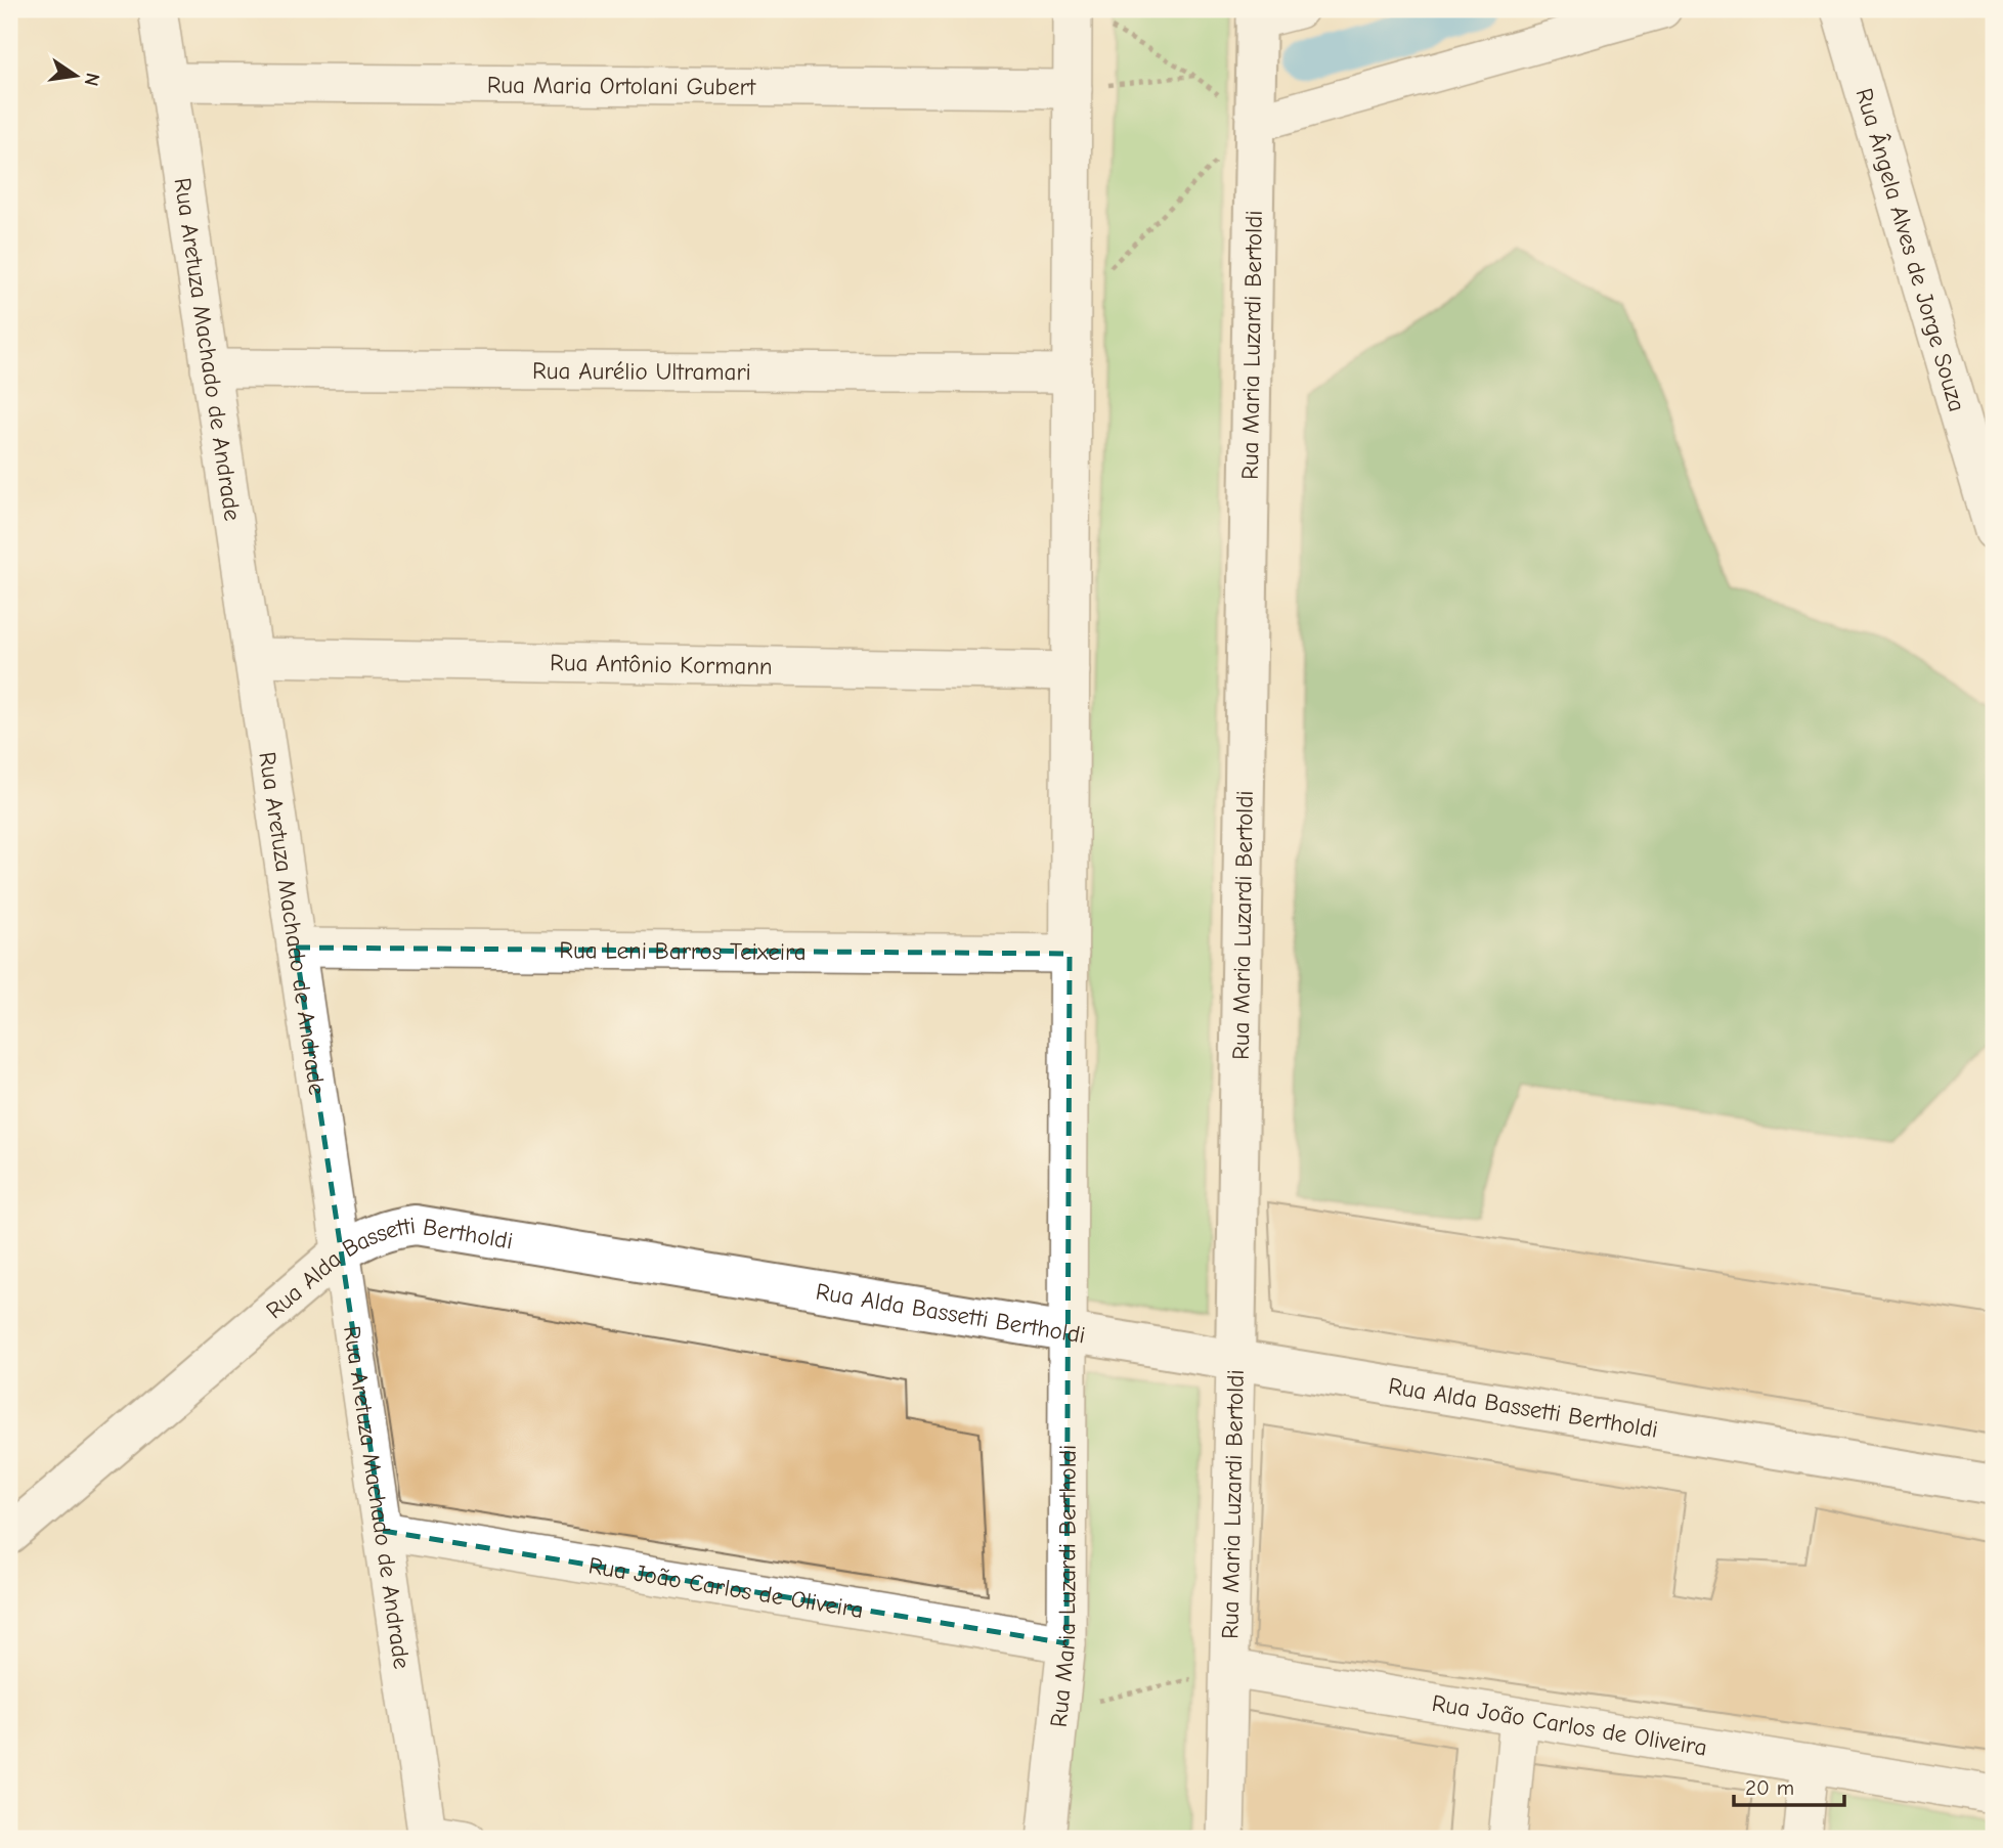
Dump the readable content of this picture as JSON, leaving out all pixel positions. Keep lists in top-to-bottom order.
{
  "streets": {
    "street": [
      "Rua Maria Ortolani Gubert",
      "Rua Ângela Alves de Jorge Souza",
      "Rua Maria Luzardi Bertoldi",
      "Rua Aretuza Machado de Andrade",
      "Rua Aurélio Ultramari",
      "Rua Antônio Kormann",
      "Rua Leni Barros Teixeira",
      "Rua Alda Bassetti Bertholdi",
      "Rua Maria Luzardi Bertholdi",
      "Rua João Carlos de Oliveira"
    ]
  },
  "crossings": [
    ["Rua Maria Ortolani Gubert", "Rua Aretuza Machado de Andrade"],
    ["Rua Maria Luzardi Bertoldi", "Rua Alda Bassetti Bertholdi"],
    ["Rua Maria Luzardi Bertoldi", "Rua João Carlos de Oliveira"],
    ["Rua Aretuza Machado de Andrade", "Rua Aurélio Ultramari"],
    ["Rua Aretuza Machado de Andrade", "Rua Antônio Kormann"],
    ["Rua Aretuza Machado de Andrade", "Rua Leni Barros Teixeira"],
    ["Rua Aretuza Machado de Andrade", "Rua Alda Bassetti Bertholdi"],
    ["Rua Aretuza Machado de Andrade", "Rua João Carlos de Oliveira"],
    ["Rua Alda Bassetti Bertholdi", "Rua Maria Luzardi Bertholdi"],
    ["Rua Maria Luzardi Bertholdi", "Rua João Carlos de Oliveira"]
  ],
  "scale_bar": "20 m",
  "north": "right"
}
